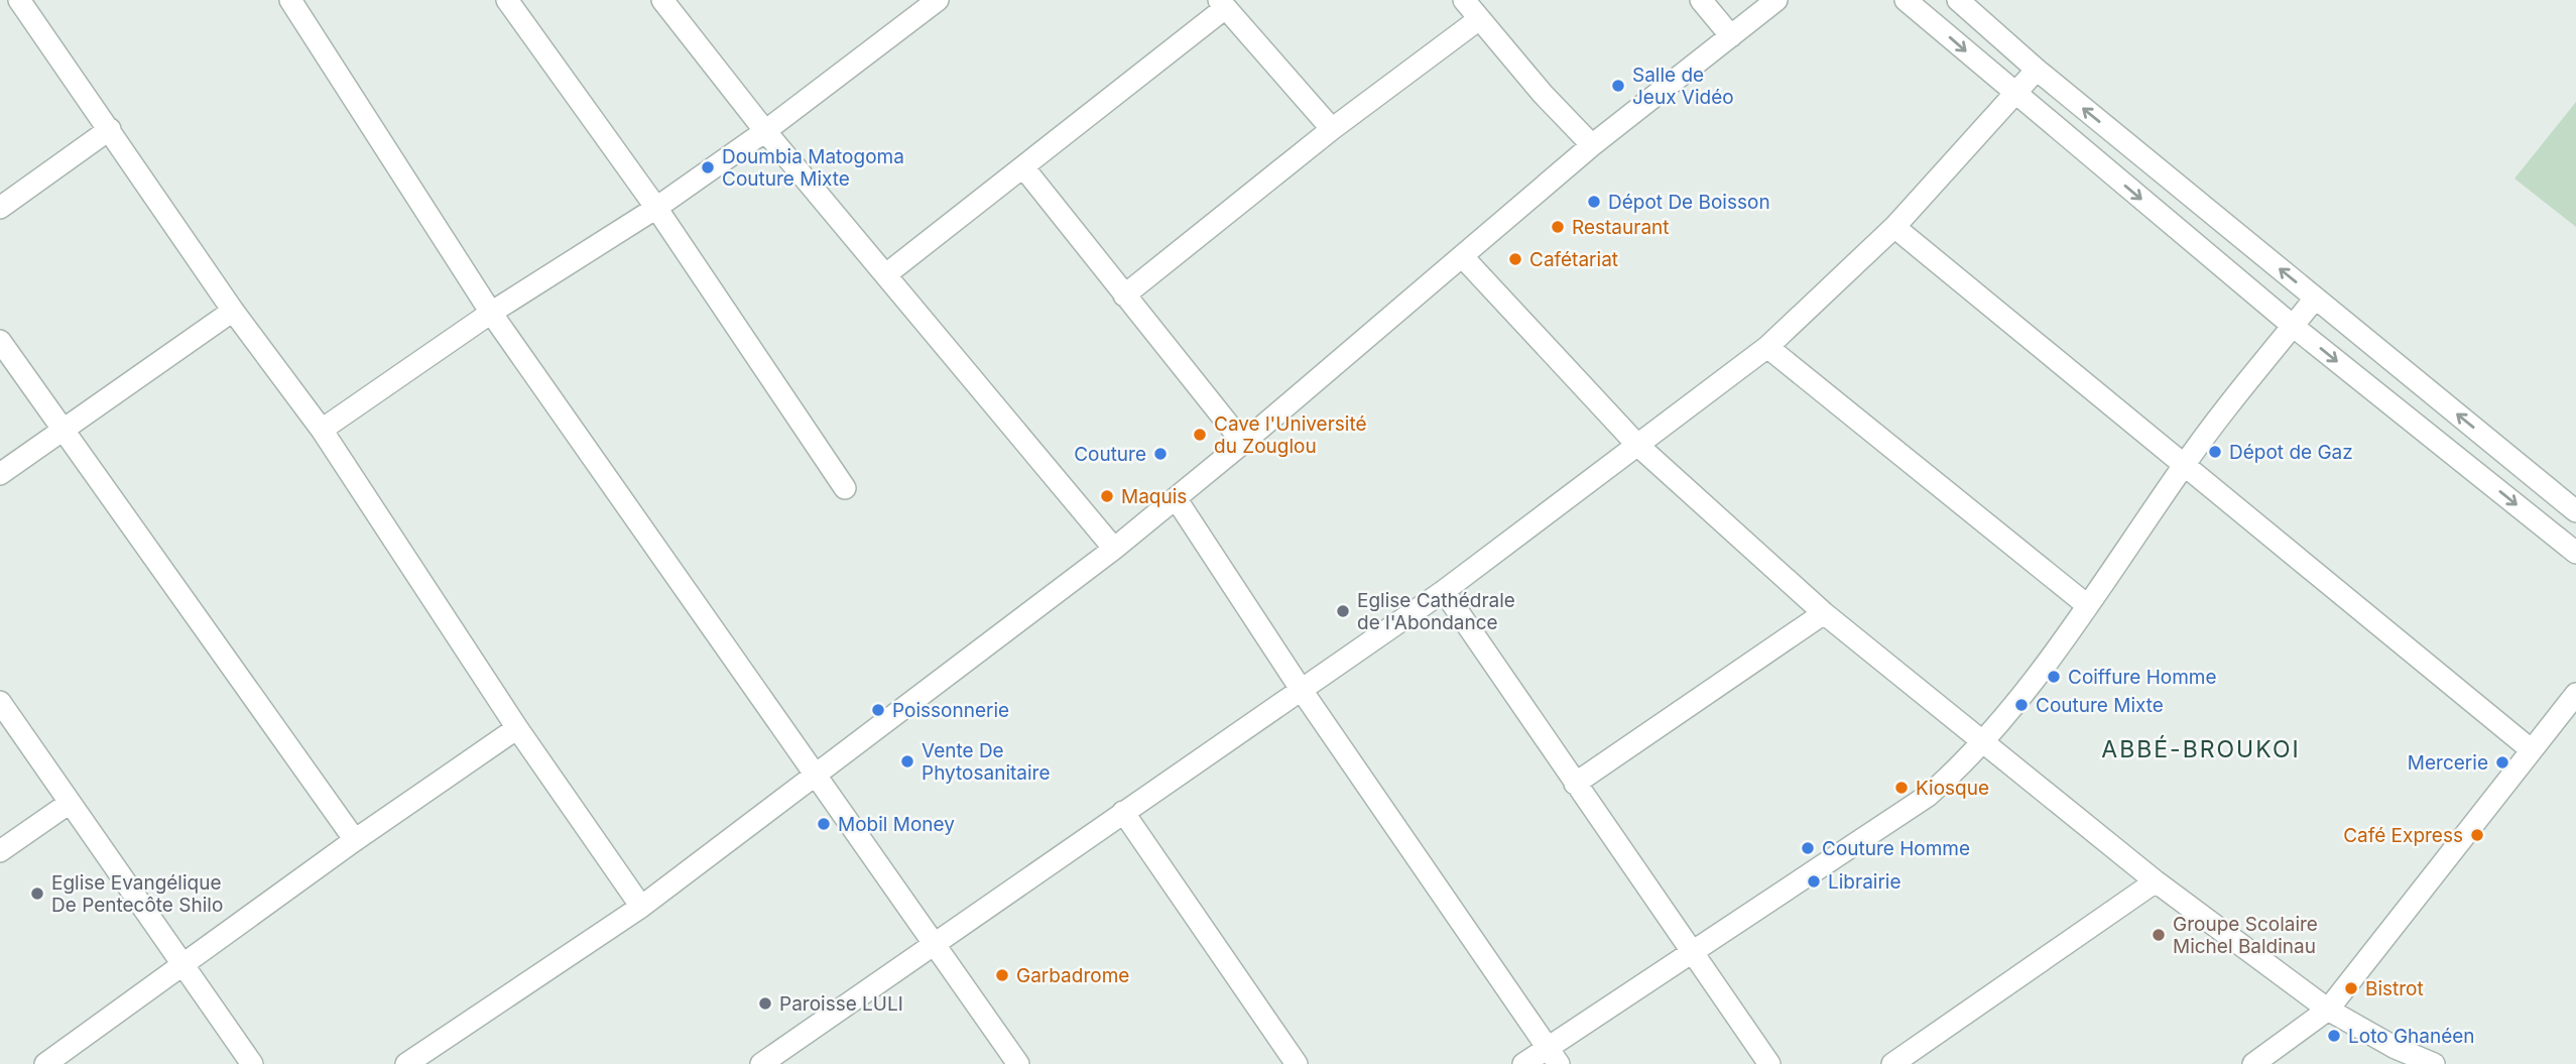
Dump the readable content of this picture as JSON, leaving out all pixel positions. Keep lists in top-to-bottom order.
{
  "districts": ["ABBÉ-BROUKOI"],
  "places": [
    "Salle de Jeux Vidéo",
    "Doumbia Matogoma Couture Mixte",
    "Dépot De Boisson",
    "Restaurant",
    "Cafétariat",
    "Cave l'Université du Zouglou",
    "Dépot de Gaz",
    "Couture",
    "Maquis",
    "Eglise Cathédrale de l'Abondance",
    "Coiffure Homme",
    "Couture Mixte",
    "Poissonnerie",
    "Vente De Phytosanitaire",
    "Mercerie",
    "Kiosque",
    "Mobil Money",
    "Café Express",
    "Couture Homme",
    "Librairie",
    "Eglise Evangélique De Pentecôte Shilo",
    "Groupe Scolaire Michel Baldinau",
    "Garbadrome",
    "Bistrot",
    "Paroisse LULI",
    "Loto Ghanéen"
  ]
}
